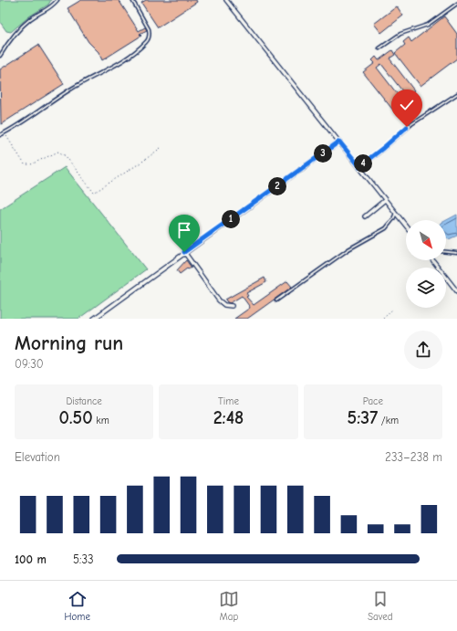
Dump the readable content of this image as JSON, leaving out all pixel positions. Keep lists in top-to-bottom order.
{
  "north": "bottom right",
  "page": {
    "pins": [
      "3",
      "4",
      "2",
      "1"
    ],
    "heading": ["Morning run", "09:30"],
    "stats": [
      ["Distance", "0.50 km"],
      ["Time", "2:48"],
      ["Pace", "5:37 /km"]
    ],
    "chart": ["Elevation", "233–238 m"],
    "list": [
      {
        "name": "100 m",
        "note": "5:33"
      }
    ],
    "tabs": ["Home", "Map", "Saved"]
  }
}
